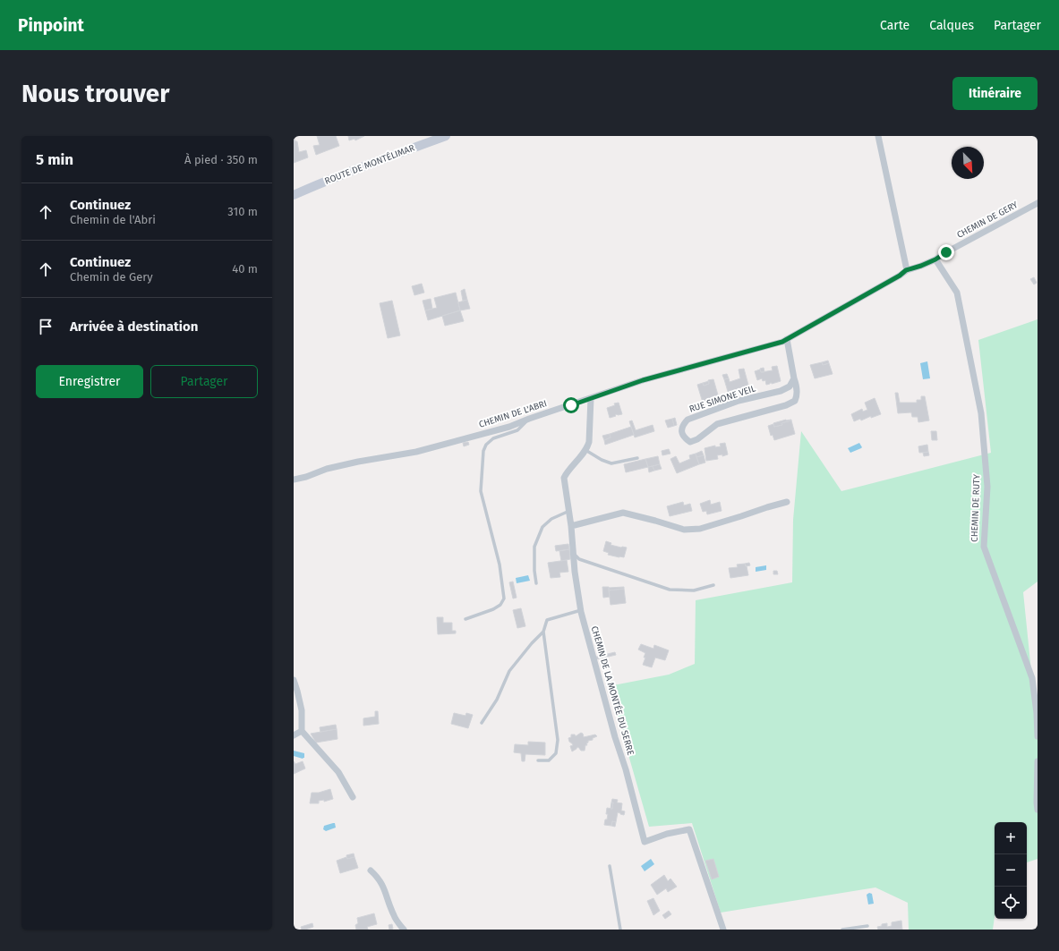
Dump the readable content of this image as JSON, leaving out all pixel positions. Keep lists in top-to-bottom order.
{
  "streets": {
    "main road": ["ROUTE DE MONTÉLIMAR"],
    "street": [
      "CHEMIN DE GERY",
      "RUE SIMONE VEIL",
      "CHEMIN DE L'ABRI",
      "CHEMIN DE RUTY",
      "CHEMIN DE LA MONTÉE DU SERRE"
    ]
  },
  "crossings": [
    ["CHEMIN DE GERY", "CHEMIN DE L'ABRI"],
    ["CHEMIN DE GERY", "CHEMIN DE RUTY"],
    ["RUE SIMONE VEIL", "CHEMIN DE L'ABRI"],
    ["CHEMIN DE L'ABRI", "CHEMIN DE LA MONTÉE DU SERRE"]
  ],
  "north": "bottom right",
  "page": {
    "header": "Pinpoint",
    "nav": ["Carte", "Calques", "Partager"],
    "buttons": [
      "Itinéraire",
      ["Enregistrer", "Partager"]
    ],
    "title": "Nous trouver",
    "heading": ["5 min", "À pied · 350 m"],
    "list": [
      ["Continuez", "Chemin de l'Abri", "310 m"],
      ["Continuez", "Chemin de Gery", "40 m"],
      "Arrivée à destination"
    ],
    "map_buttons": ["+", "−"]
  }
}
